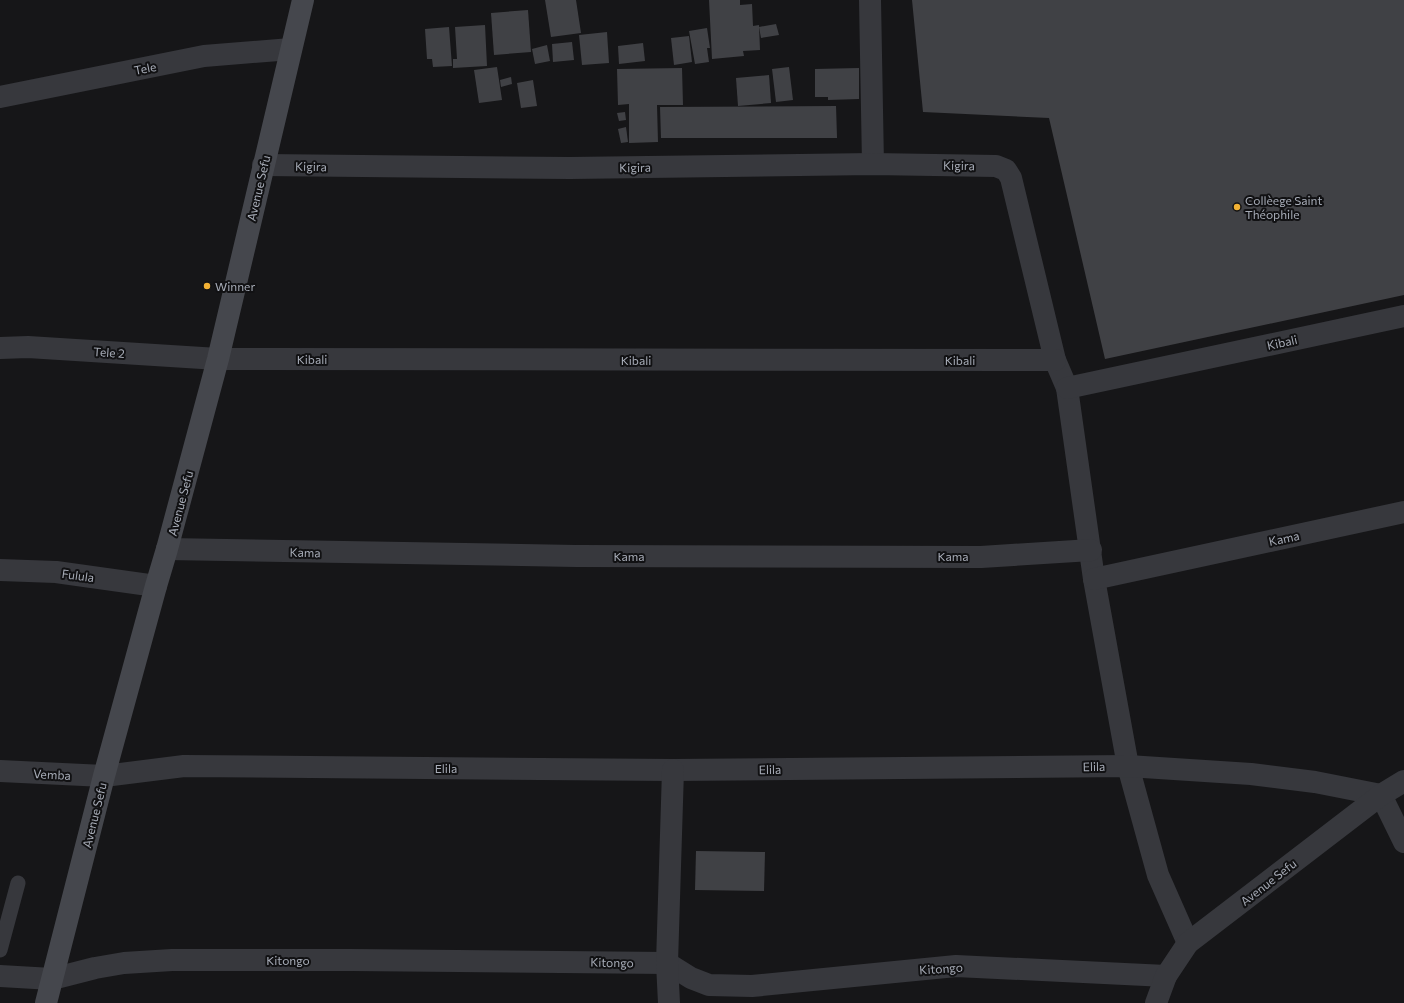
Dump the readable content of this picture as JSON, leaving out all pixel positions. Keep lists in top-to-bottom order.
{
  "streets": {
    "main road": ["Avenue Sefu"],
    "street": [
      "Tele",
      "Kigira",
      "Kibali",
      "Tele 2",
      "Kama",
      "Fulula",
      "Elila",
      "Vemba",
      "Kitongo"
    ]
  },
  "crossings": [
    ["Tele", "Avenue Sefu"],
    ["Kigira", "Avenue Sefu"],
    ["Kigira", "Kibali"],
    ["Avenue Sefu", "Kibali"],
    ["Avenue Sefu", "Tele 2"],
    ["Avenue Sefu", "Kama"],
    ["Avenue Sefu", "Fulula"],
    ["Avenue Sefu", "Elila"],
    ["Avenue Sefu", "Vemba"],
    ["Avenue Sefu", "Kitongo"],
    ["Kibali", "Tele 2"],
    ["Elila", "Vemba"]
  ],
  "places": ["Collèege Saint Théophile", "Winner"]
}
